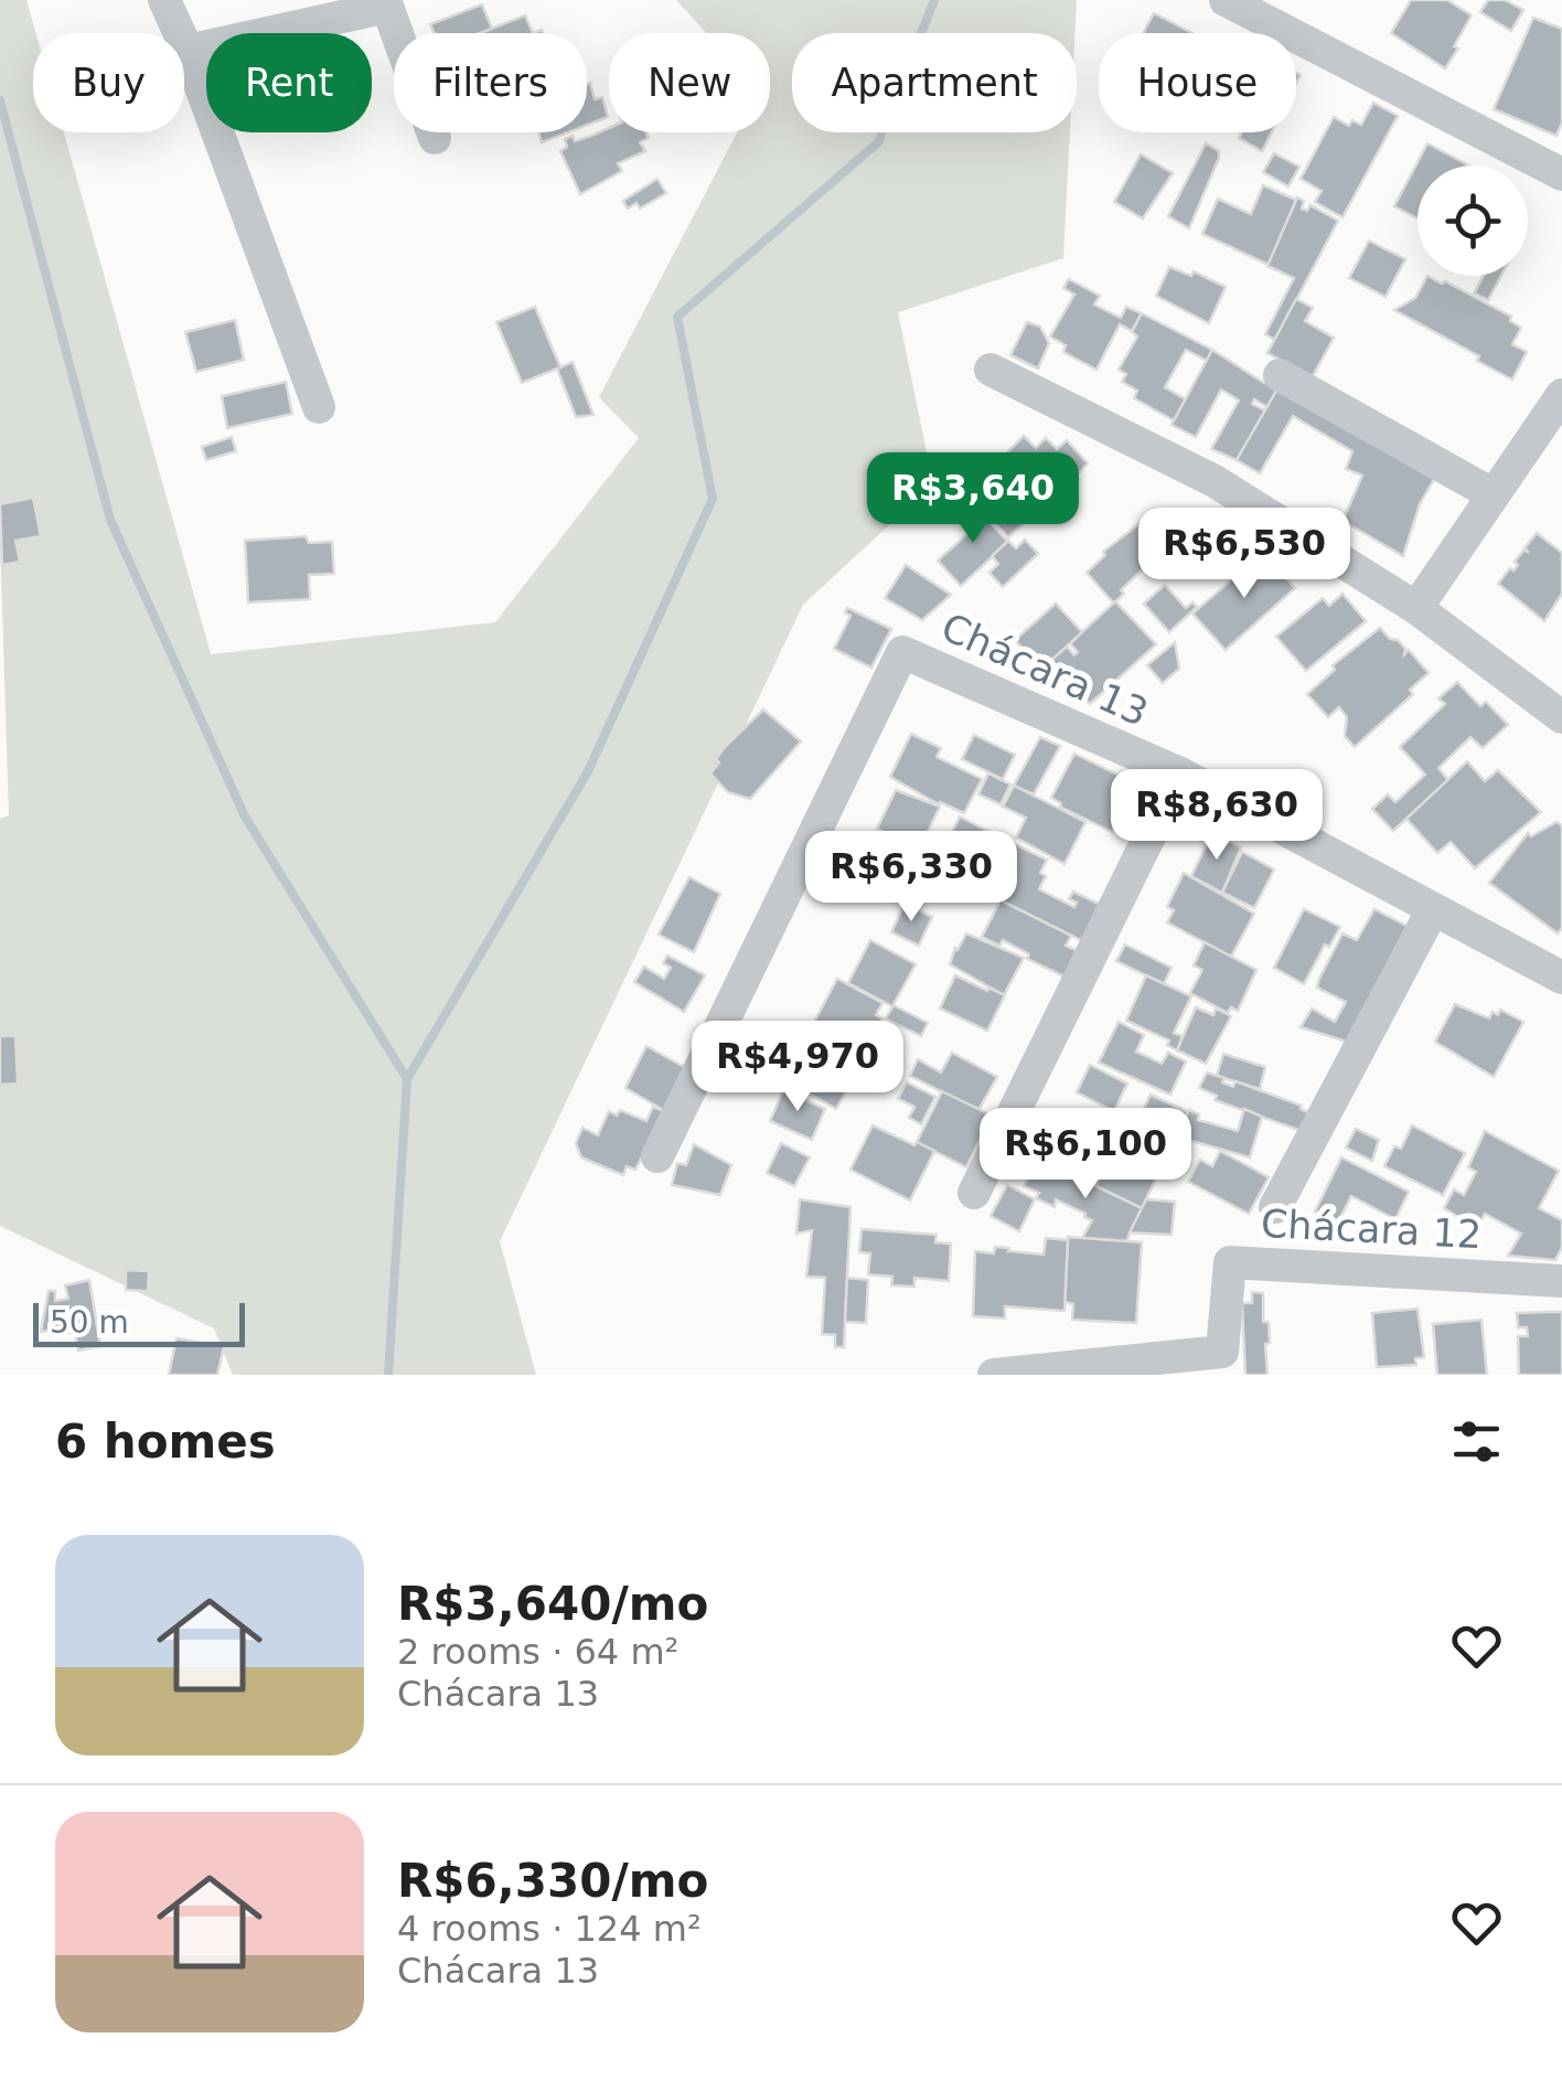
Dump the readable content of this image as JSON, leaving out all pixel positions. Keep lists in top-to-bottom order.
{
  "streets": {
    "street": ["Chácara 13", "Chácara 12"]
  },
  "scale_bar": "50 m",
  "page": {
    "chip": [
      "Buy",
      "Rent",
      "Filters",
      "New",
      "Apartment",
      "House"
    ],
    "price": [
      "R$3,640",
      "R$6,530",
      "R$8,630",
      "R$6,330",
      "R$4,970",
      "R$6,100"
    ],
    "scale": "50 m",
    "heading": "6 homes",
    "list": [
      {
        "name": "R$3,640/mo",
        "note": "2 rooms · 64 m² · Chácara 13"
      },
      {
        "name": "R$6,330/mo",
        "note": "4 rooms · 124 m² · Chácara 13"
      }
    ]
  }
}
